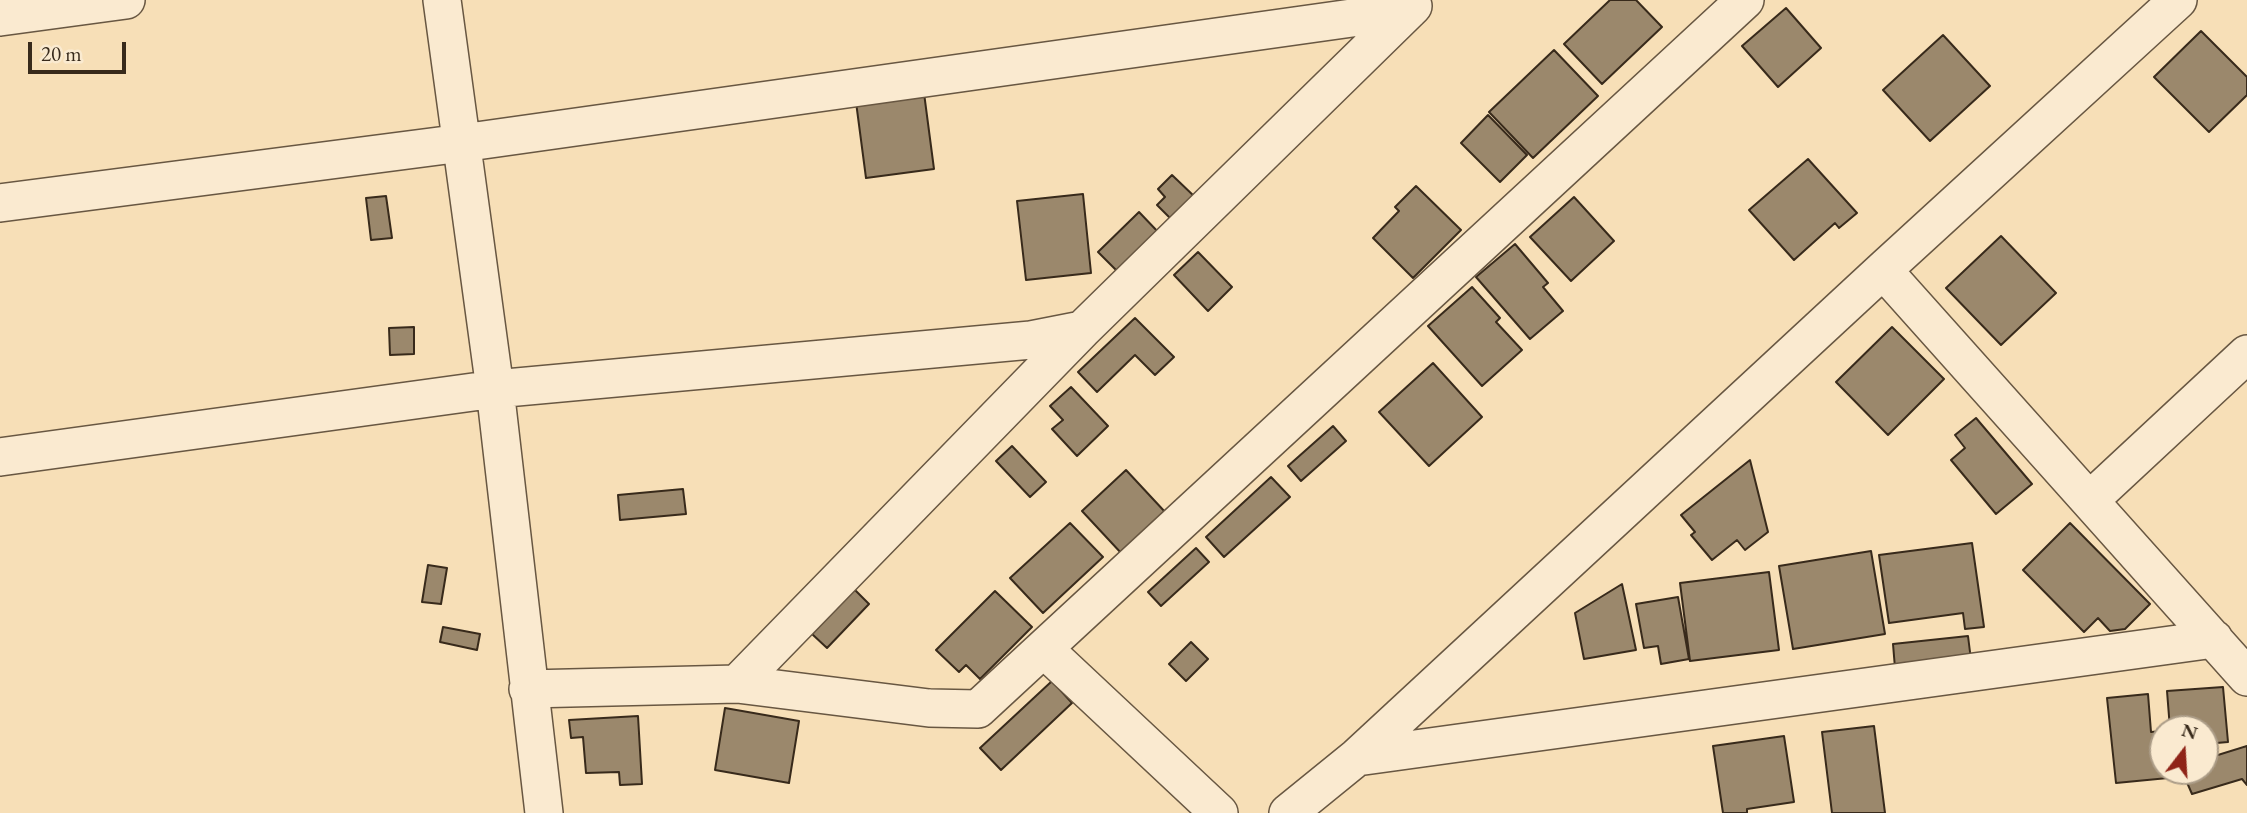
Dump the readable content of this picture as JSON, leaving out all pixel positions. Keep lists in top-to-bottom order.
{
  "scale_bar": "20 m",
  "north": "top"
}
